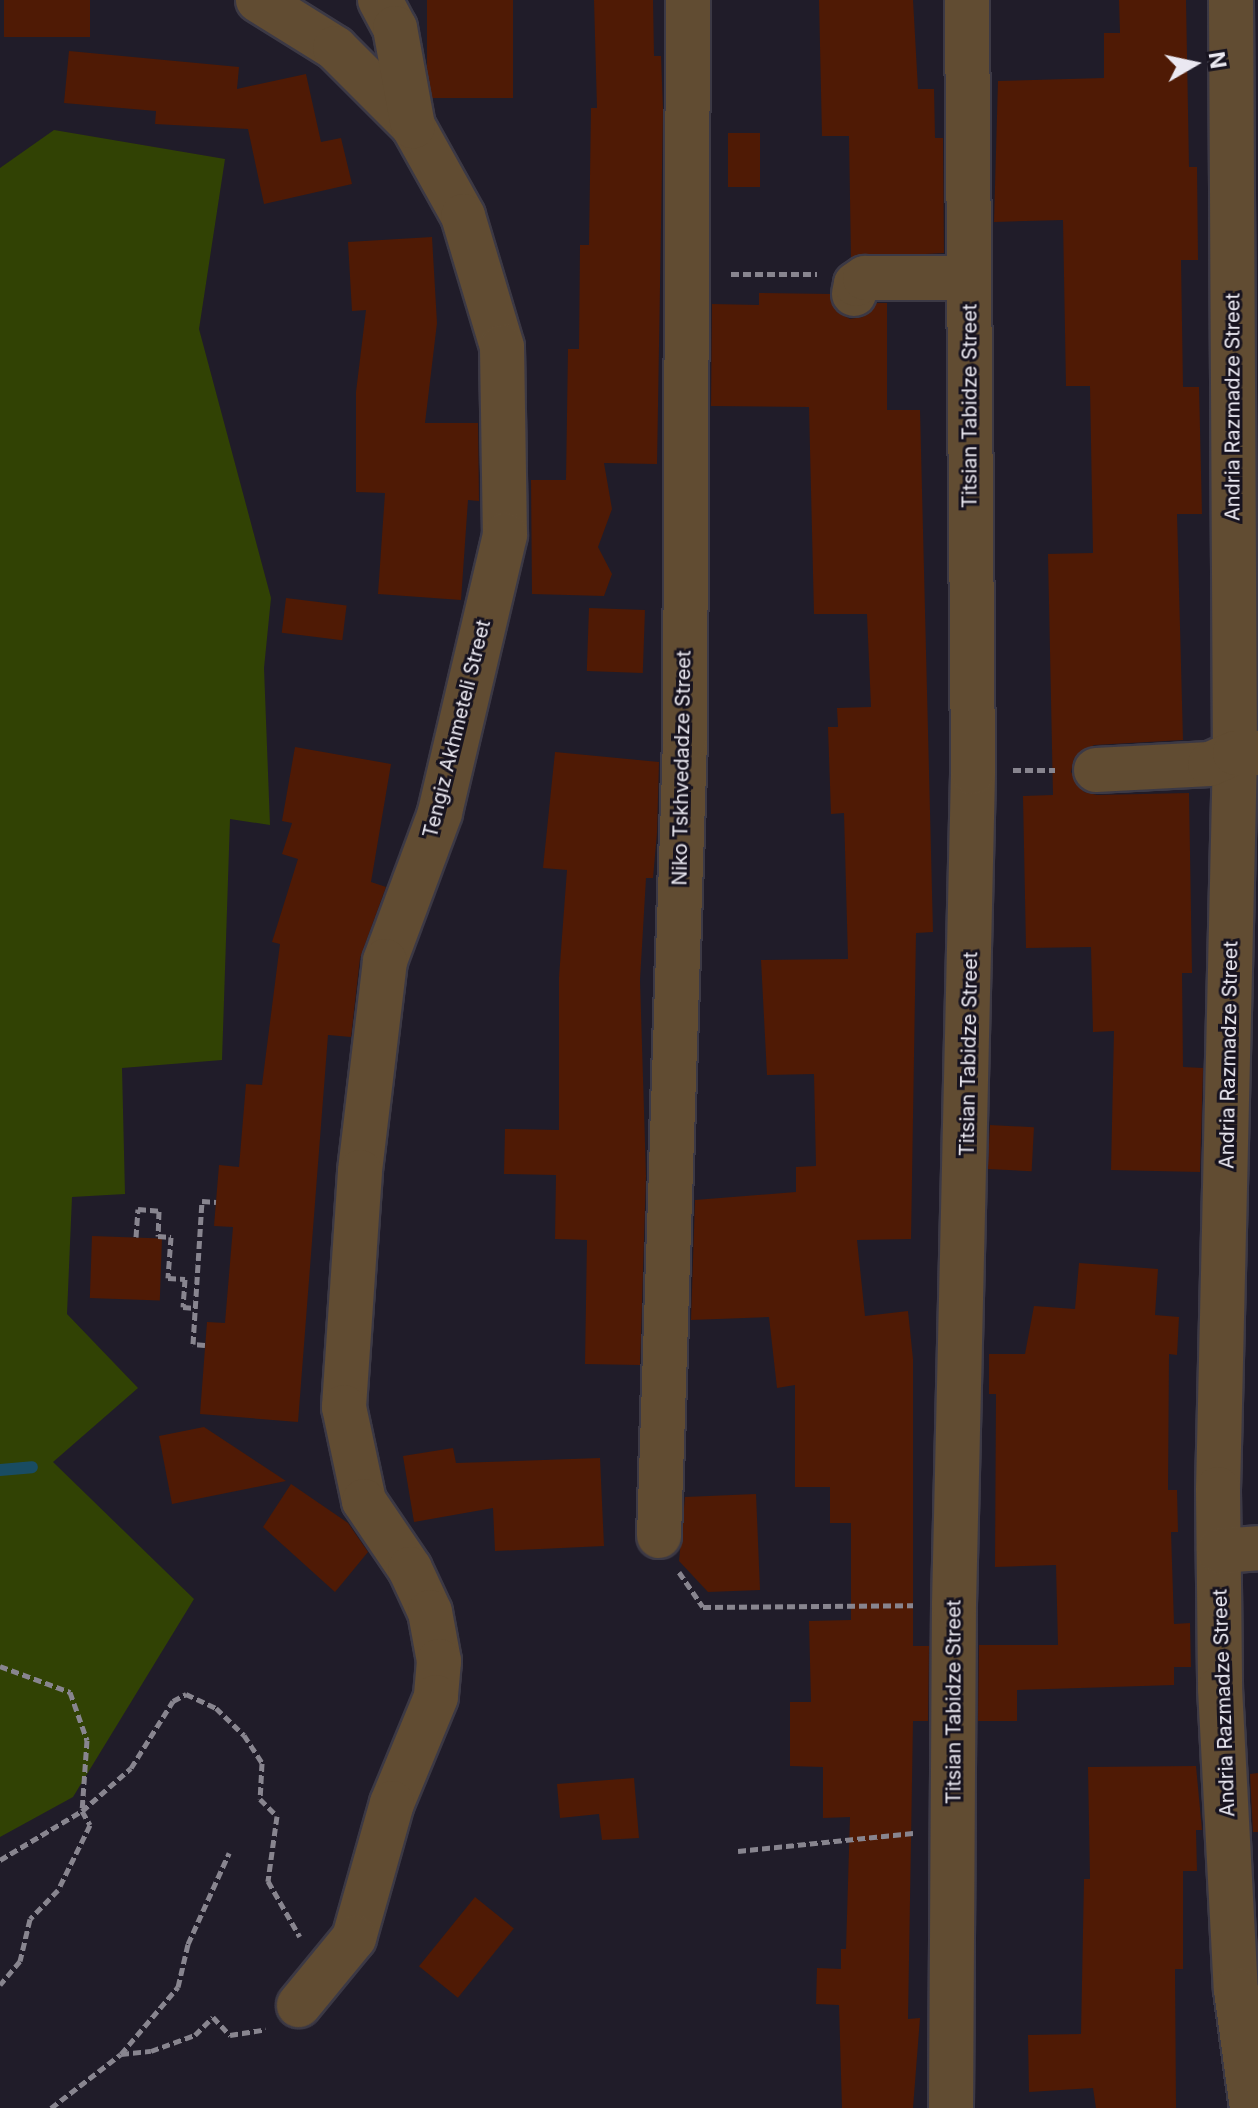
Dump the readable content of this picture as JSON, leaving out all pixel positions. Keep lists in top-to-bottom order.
{
  "streets": {
    "street": [
      "Titsian Tabidze Street",
      "Andria Razmadze Street",
      "Tengiz Akhmeteli Street",
      "Niko Tskhvedadze Street"
    ]
  },
  "north": "right"
}
